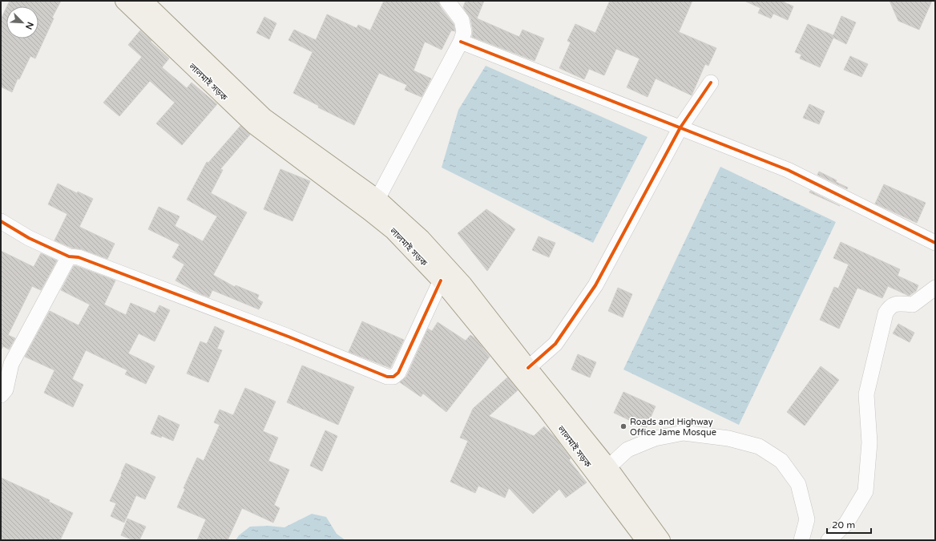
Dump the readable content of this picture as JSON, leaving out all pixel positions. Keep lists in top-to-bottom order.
{
  "streets": {
    "main road": ["লালমাই সড়ক"]
  },
  "places": ["Roads and Highway Office Jame Mosque"],
  "scale_bar": "20 m",
  "north": "bottom right"
}
